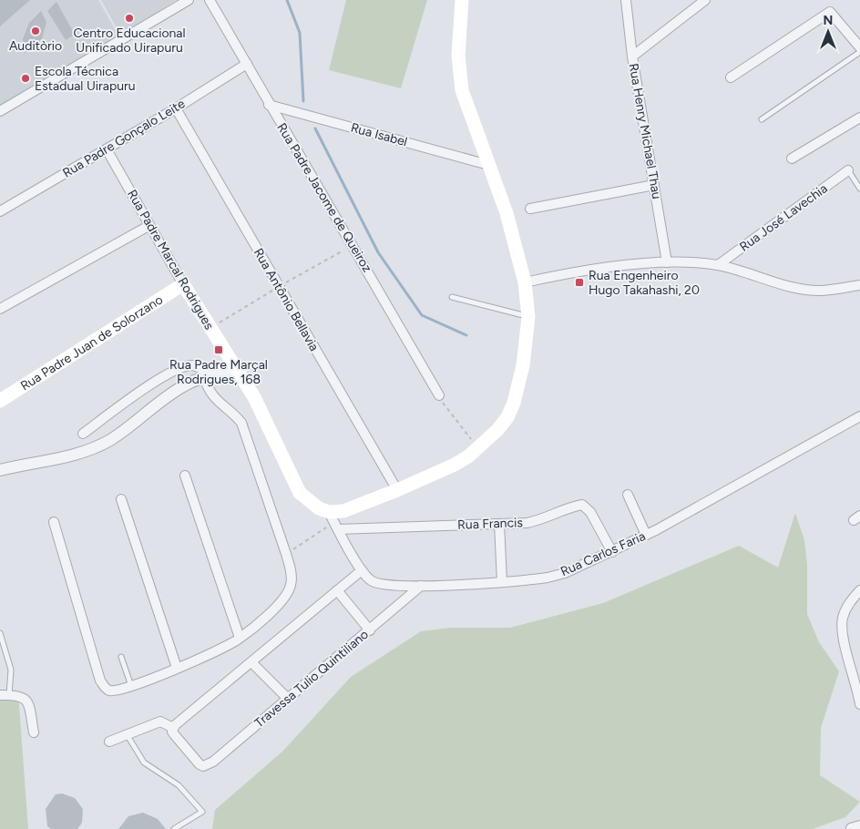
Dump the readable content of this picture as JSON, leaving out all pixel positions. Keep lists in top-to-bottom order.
{
  "streets": {
    "main road": ["Rua Padre Marcal Rodrigues", "Rua Padre Juan de Solorzano"],
    "street": [
      "Rua Henry Michael Thau",
      "Rua Isabel",
      "Rua Padre Gonçalo Leite",
      "Rua Padre Jacome de Queiroz",
      "Rua José Lavechia",
      "Rua Antônio Bellavia",
      "Rua Francis",
      "Rua Carlos Faria",
      "Travessa Tulio Quintiliano"
    ]
  },
  "crossings": [
    ["Rua Isabel", "Rua Padre Jacome de Queiroz"],
    ["Rua Padre Gonçalo Leite", "Rua Padre Jacome de Queiroz"],
    ["Rua Padre Gonçalo Leite", "Rua Padre Marcal Rodrigues"],
    ["Rua Padre Gonçalo Leite", "Rua Antônio Bellavia"],
    ["Rua Padre Marcal Rodrigues", "Rua Padre Juan de Solorzano"],
    ["Rua Padre Marcal Rodrigues", "Rua Francis"],
    ["Rua Padre Marcal Rodrigues", "Rua Carlos Faria"],
    ["Rua Francis", "Rua Carlos Faria"],
    ["Rua Carlos Faria", "Travessa Tulio Quintiliano"]
  ],
  "places": {
    "other": ["Centro Educacional Unificado Uirapuru", "Auditòrio", "Escola Técnica Estadual Uirapuru"],
    "transit": ["Rua Engenheiro Hugo Takahashi, 20", "Rua Padre Marçal Rodrigues, 168"]
  },
  "north": "top"
}
